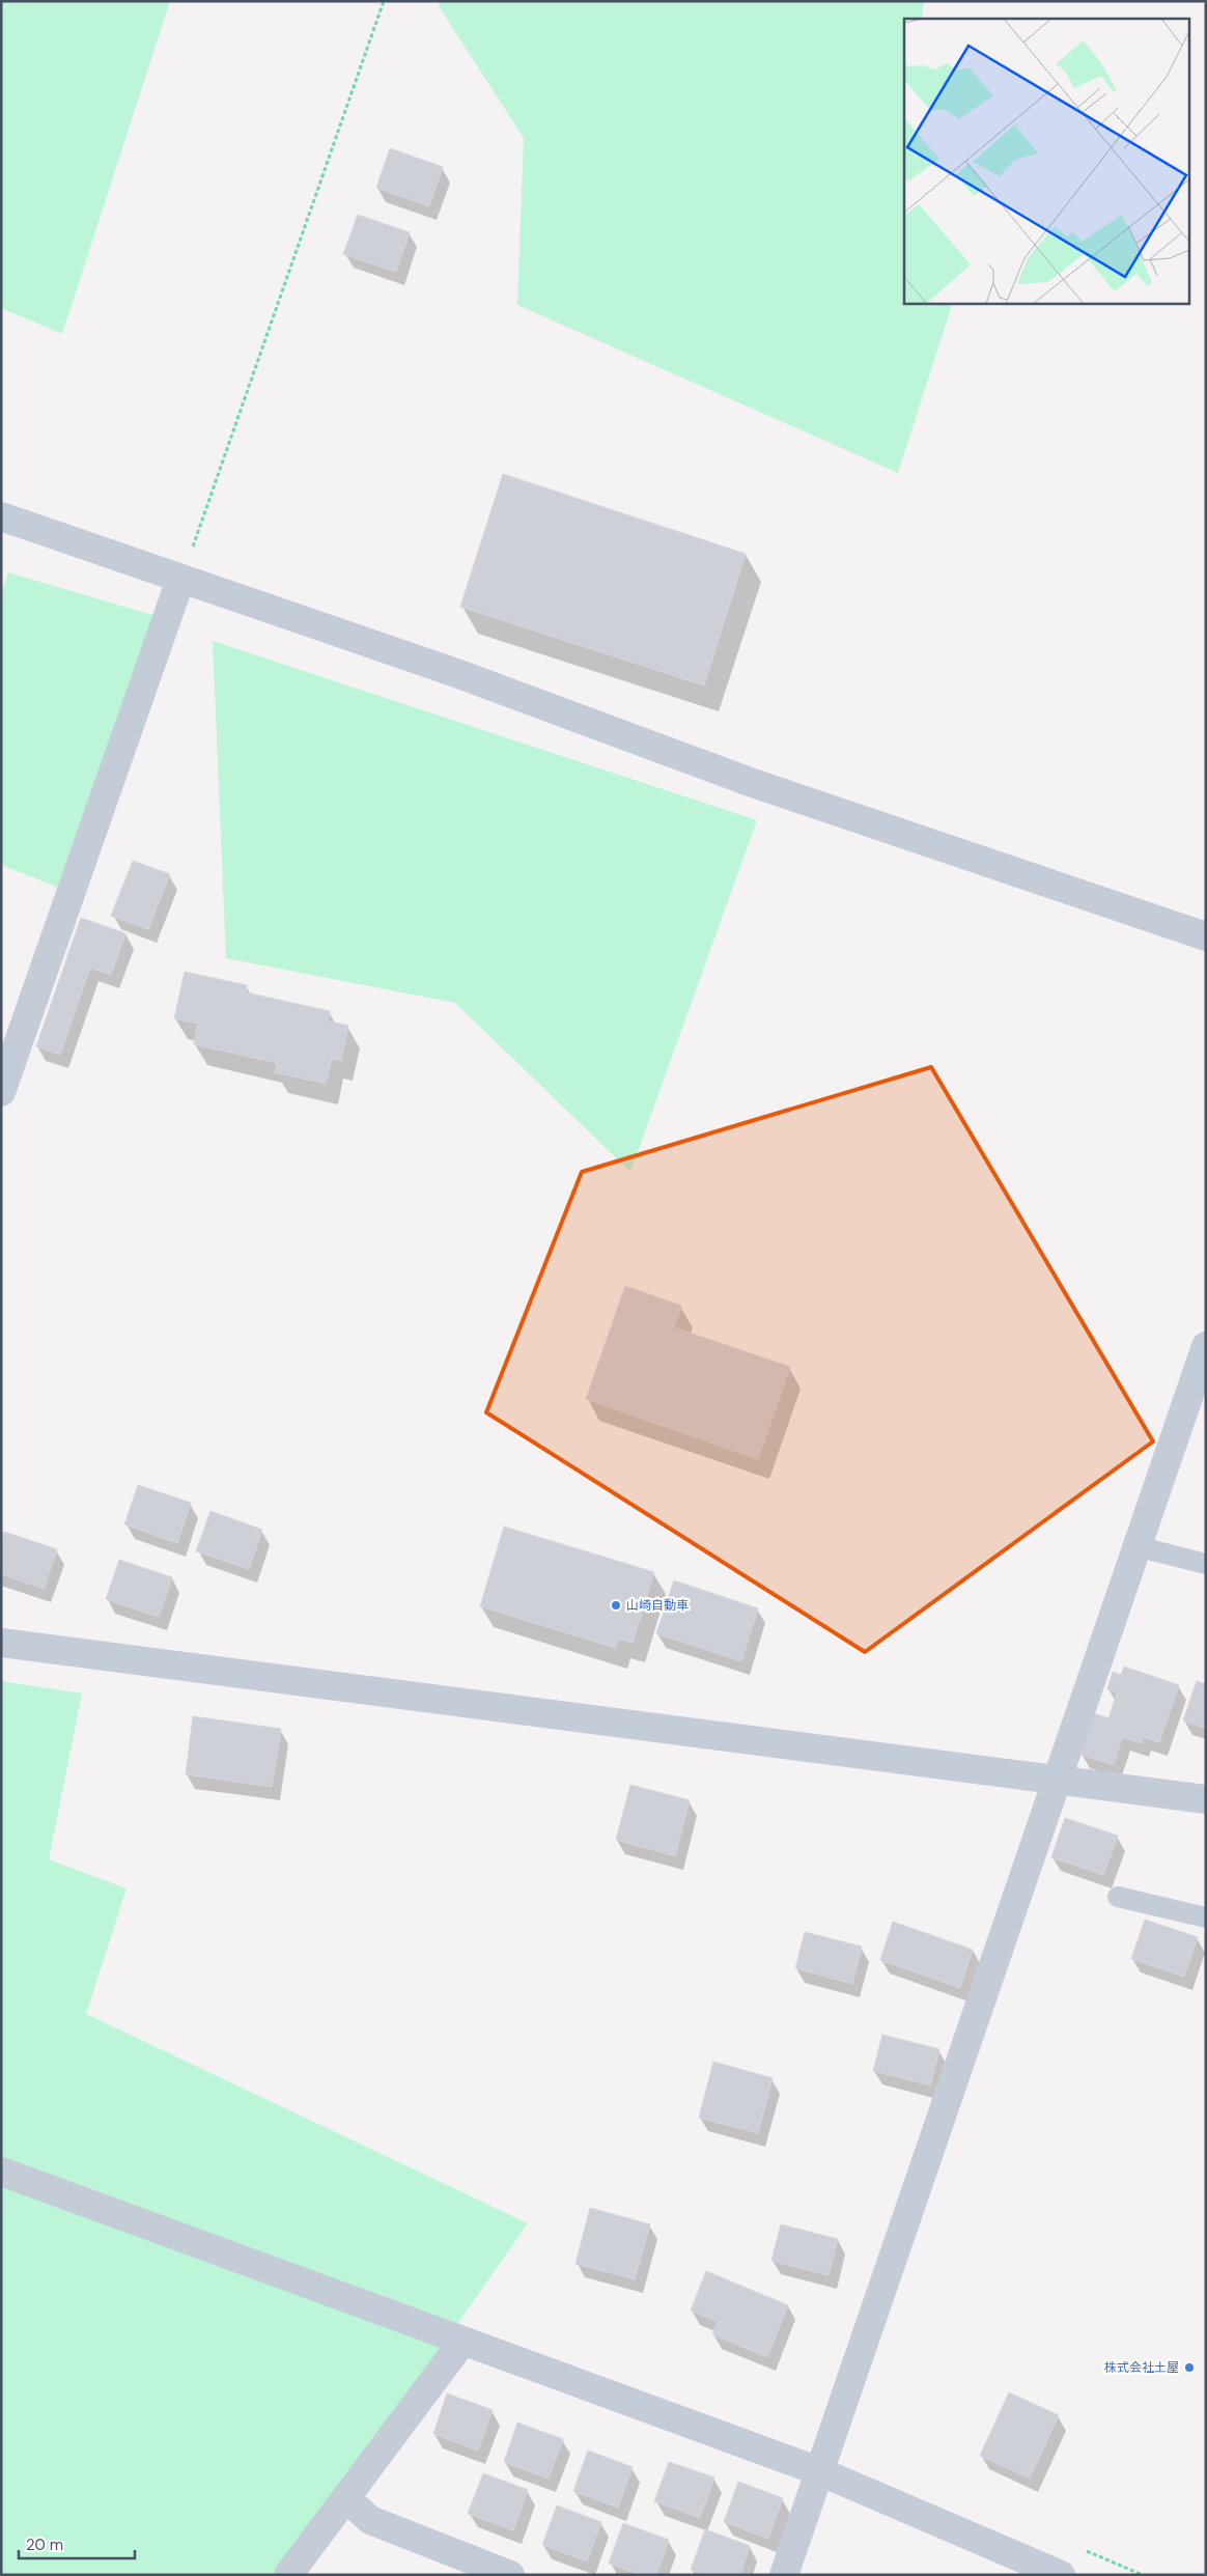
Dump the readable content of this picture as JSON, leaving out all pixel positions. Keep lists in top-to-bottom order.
{
  "places": ["山崎自動車", "株式会社土屋"],
  "scale_bar": "20 m"
}
